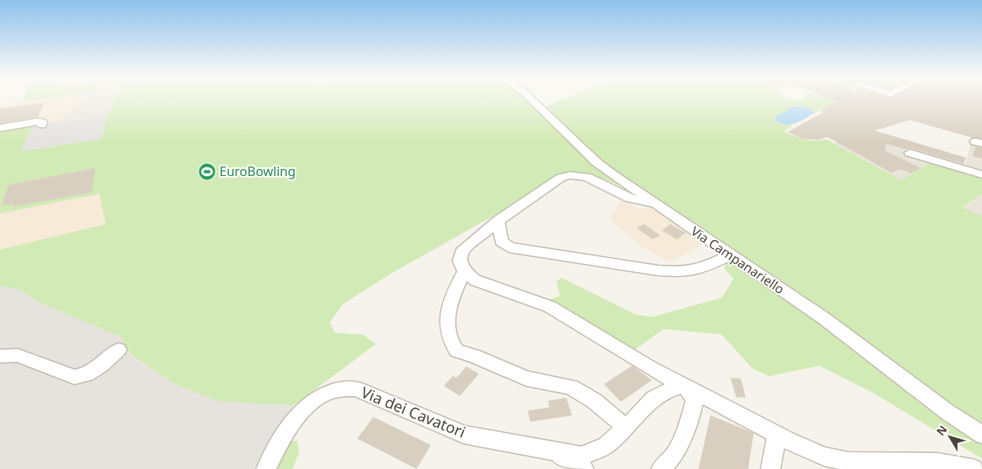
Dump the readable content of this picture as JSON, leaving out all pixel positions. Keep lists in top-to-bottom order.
{
  "streets": {
    "street": ["Via Campanariello", "Via dei Cavatori"]
  },
  "places": {
    "sports": ["EuroBowling"]
  },
  "north": "top left"
}
